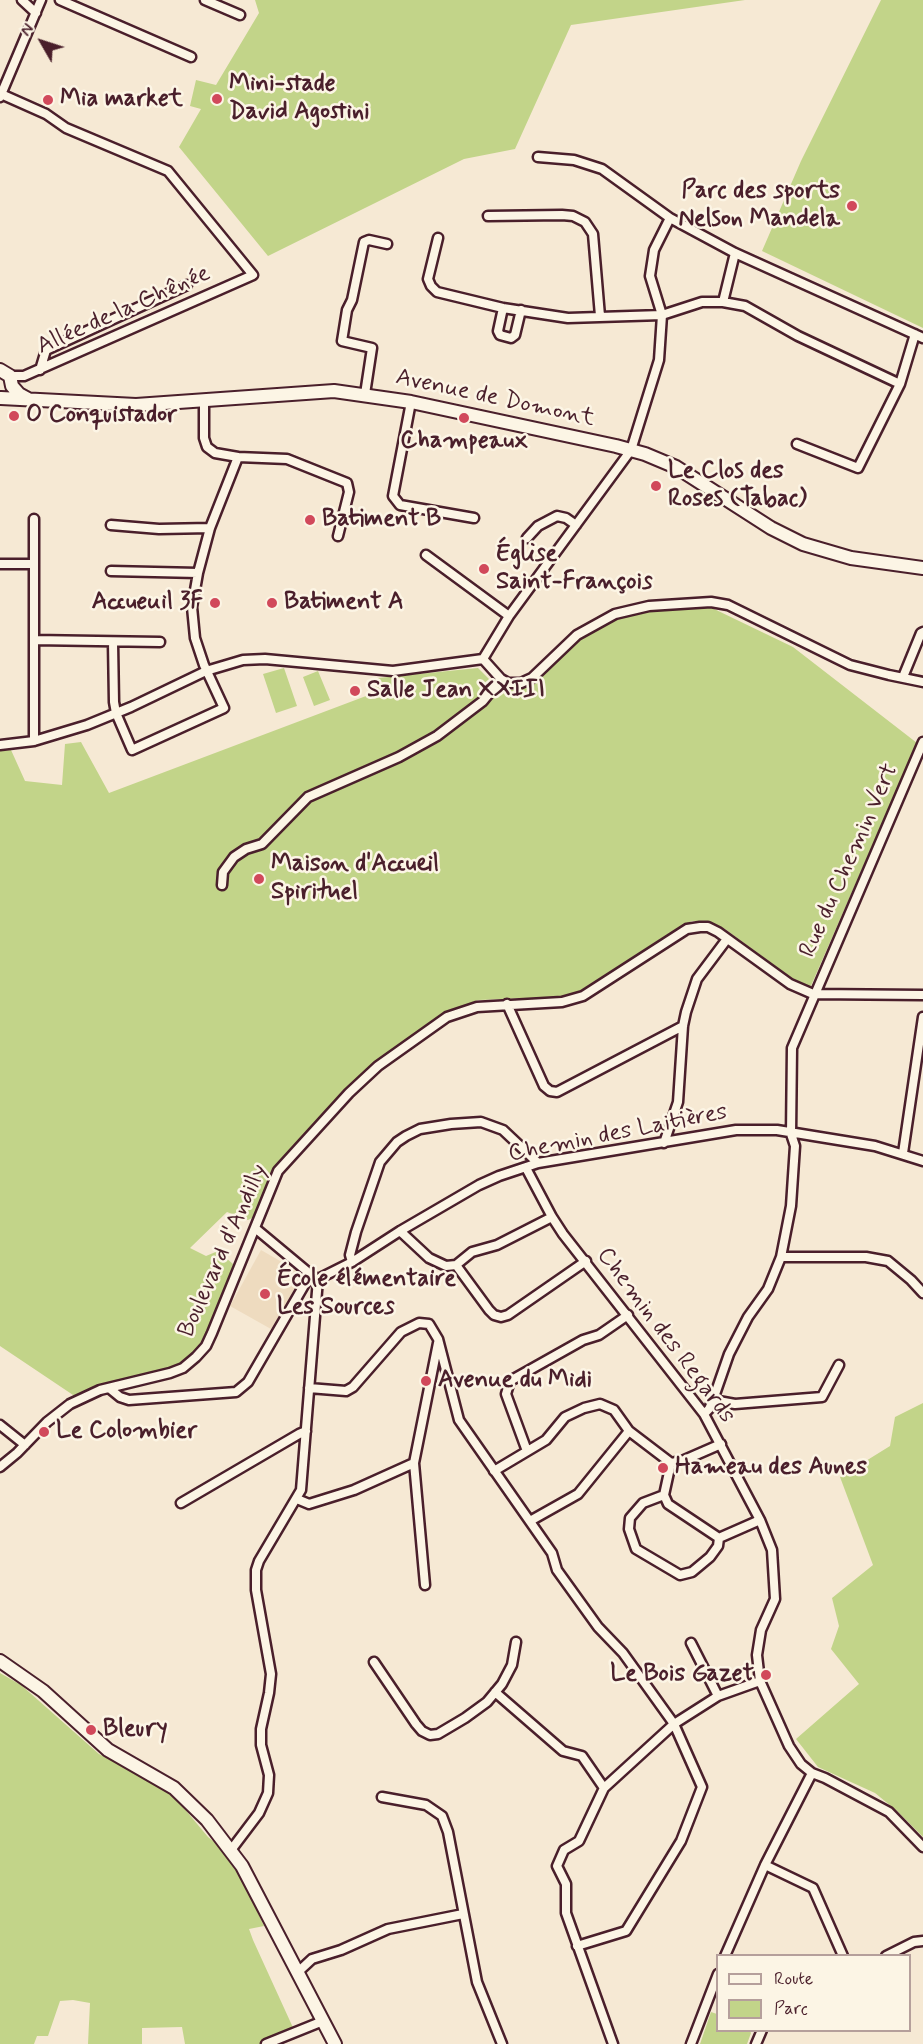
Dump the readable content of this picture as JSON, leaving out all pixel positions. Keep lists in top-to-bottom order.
{
  "streets": {
    "main road": ["Avenue de Domont"],
    "street": [
      "Allée de la Chênée",
      "Rue du Chemin Vert",
      "Chemin des Laitières",
      "Boulevard d'Andilly",
      "Chemin des Regards"
    ]
  },
  "crossings": [
    ["Rue du Chemin Vert", "Chemin des Laitières"],
    ["Rue du Chemin Vert", "Boulevard d'Andilly"],
    ["Rue du Chemin Vert", "Chemin des Regards"],
    ["Chemin des Laitières", "Chemin des Regards"]
  ],
  "places": [
    "Mini-stade David Agostini",
    "Mia market",
    "Parc des sports Nelson Mandela",
    "O Conquistador",
    "Champeaux",
    "Le Clos des Roses (Tabac)",
    "Batiment B",
    "Église Saint-François",
    "Accueuil 3F",
    "Batiment A",
    "Salle Jean XXIII",
    "Maison d'Accueil Spirituel",
    "École élémentaire Les Sources",
    "Avenue du Midi",
    "Le Colombier",
    "Hameau des Aunes",
    "Le Bois Gazet",
    "Bleury"
  ],
  "legend": ["Route", "Parc"],
  "north": "top left"
}
